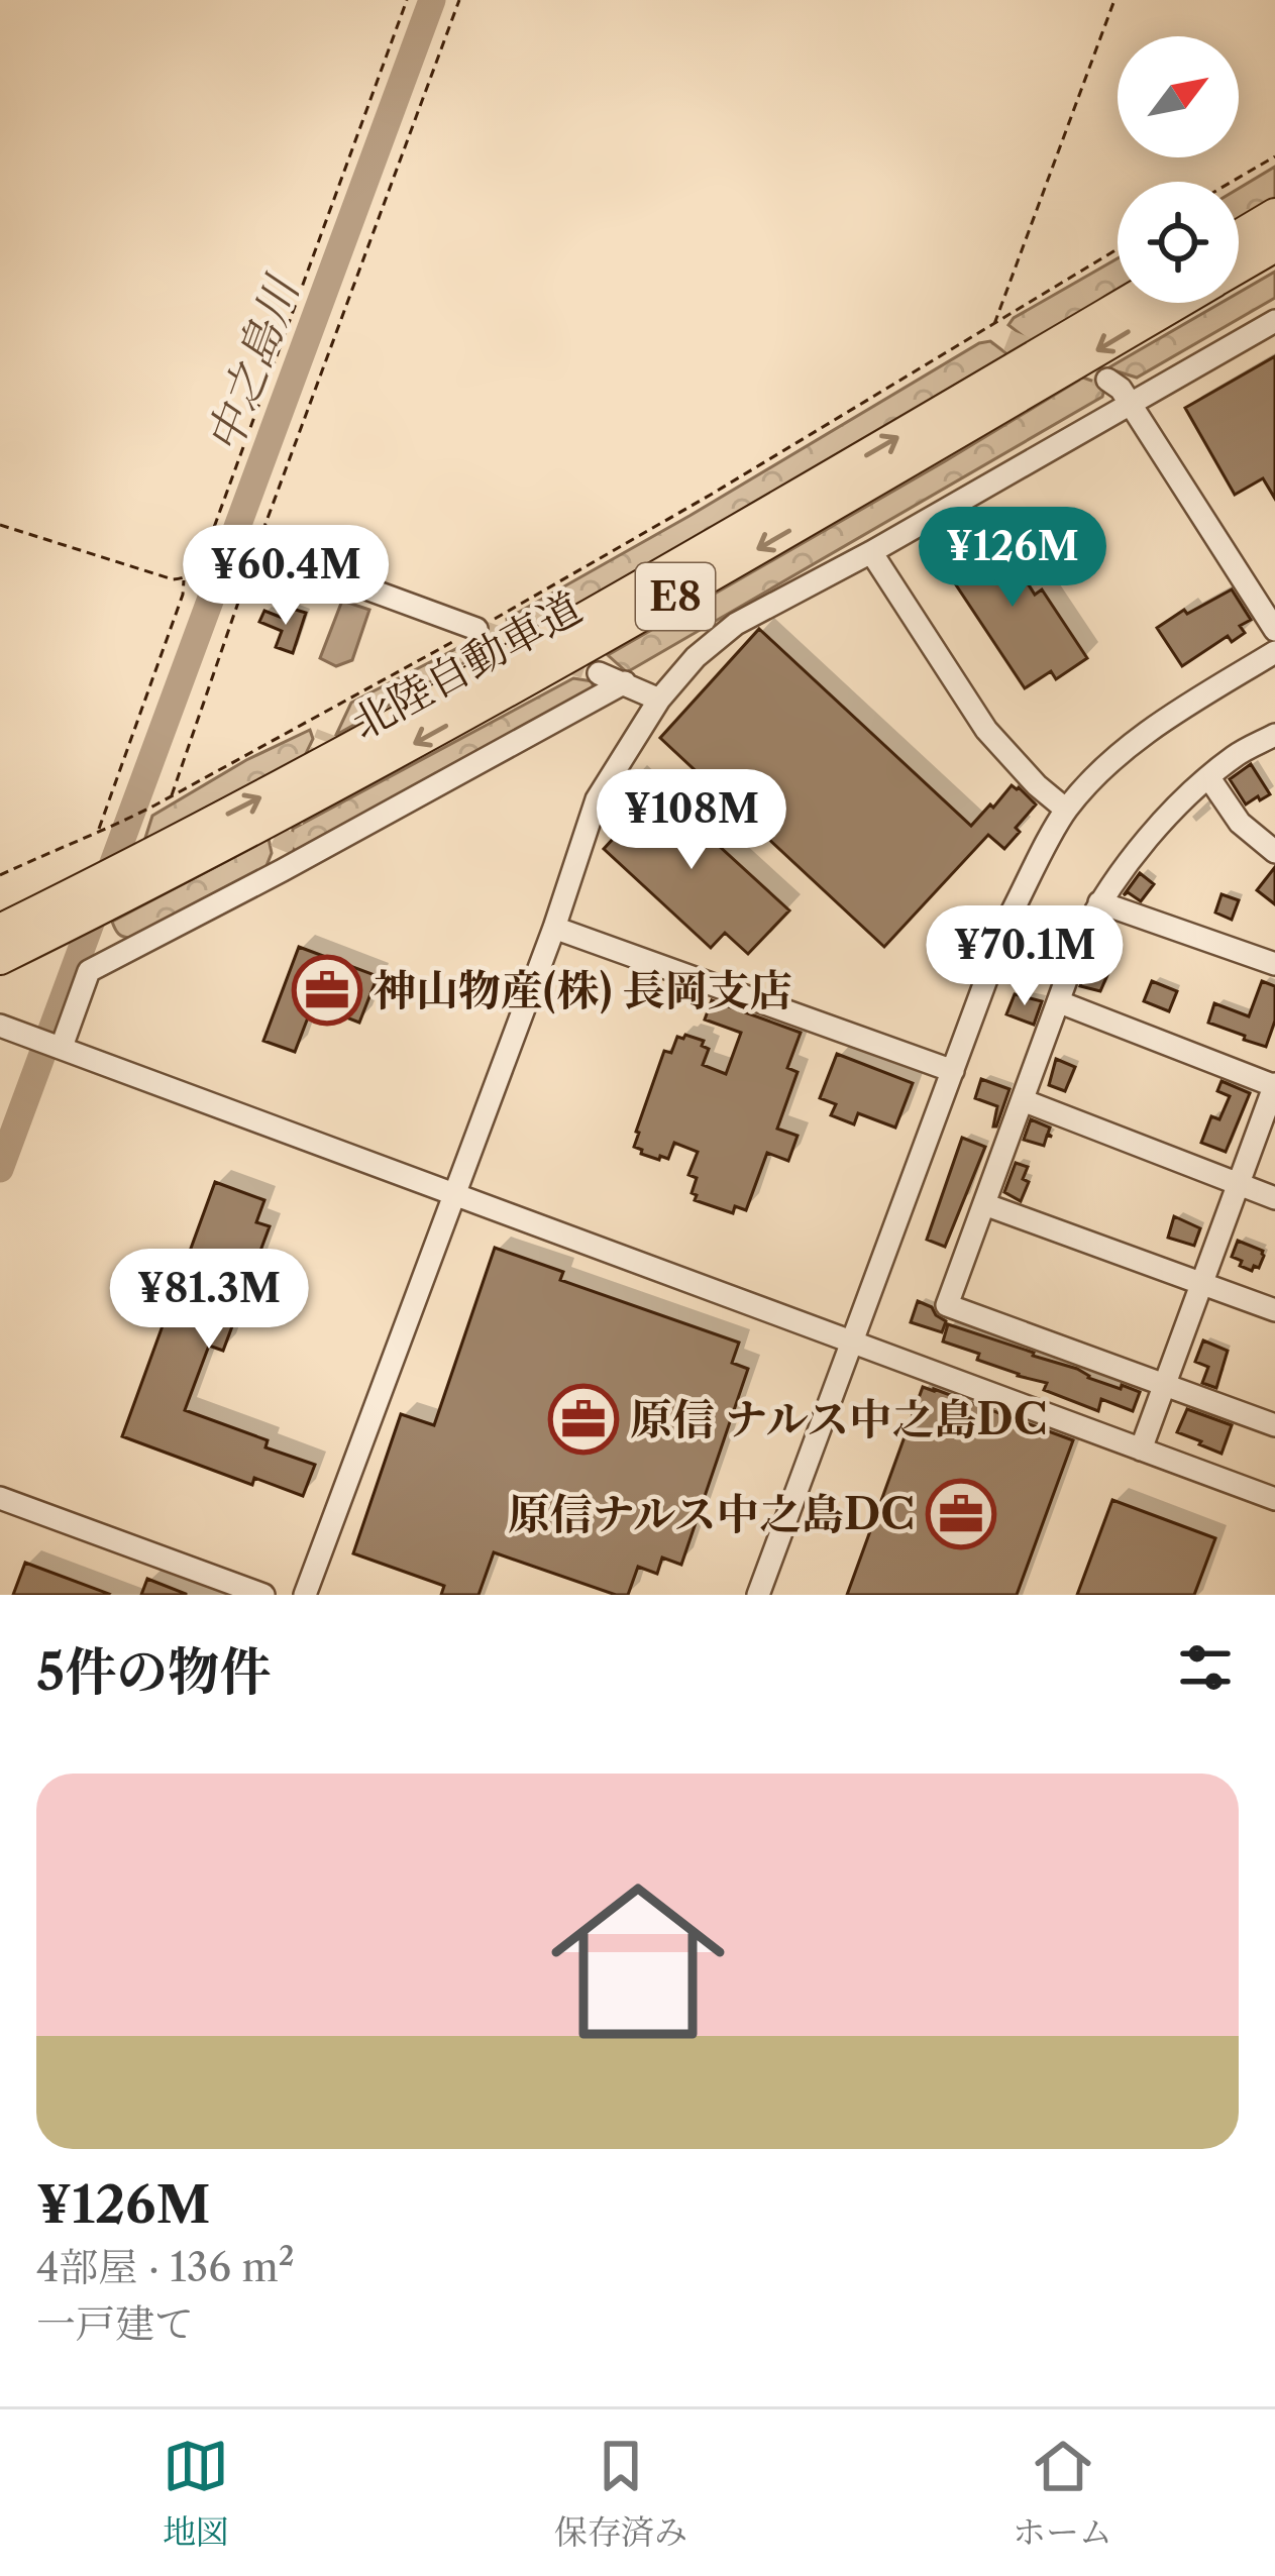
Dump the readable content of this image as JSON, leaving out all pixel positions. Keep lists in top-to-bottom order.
{
  "streets": {
    "highway": ["E8", "北陸自動車道"]
  },
  "water": ["中之島川"],
  "places": {
    "office": ["神山物産(株) 長岡支店", "原信 ナルス中之島DC", "原信ナルス中之島DC"]
  },
  "north": "top right",
  "page": {
    "price": [
      "¥126M",
      "¥60.4M",
      "¥108M",
      "¥70.1M",
      "¥81.3M"
    ],
    "heading": "5件の物件",
    "list": [
      {
        "name": "¥126M",
        "note": "4部屋 · 136 m² · 一戸建て"
      }
    ],
    "tabs": ["地図", "保存済み", "ホーム"]
  }
}
